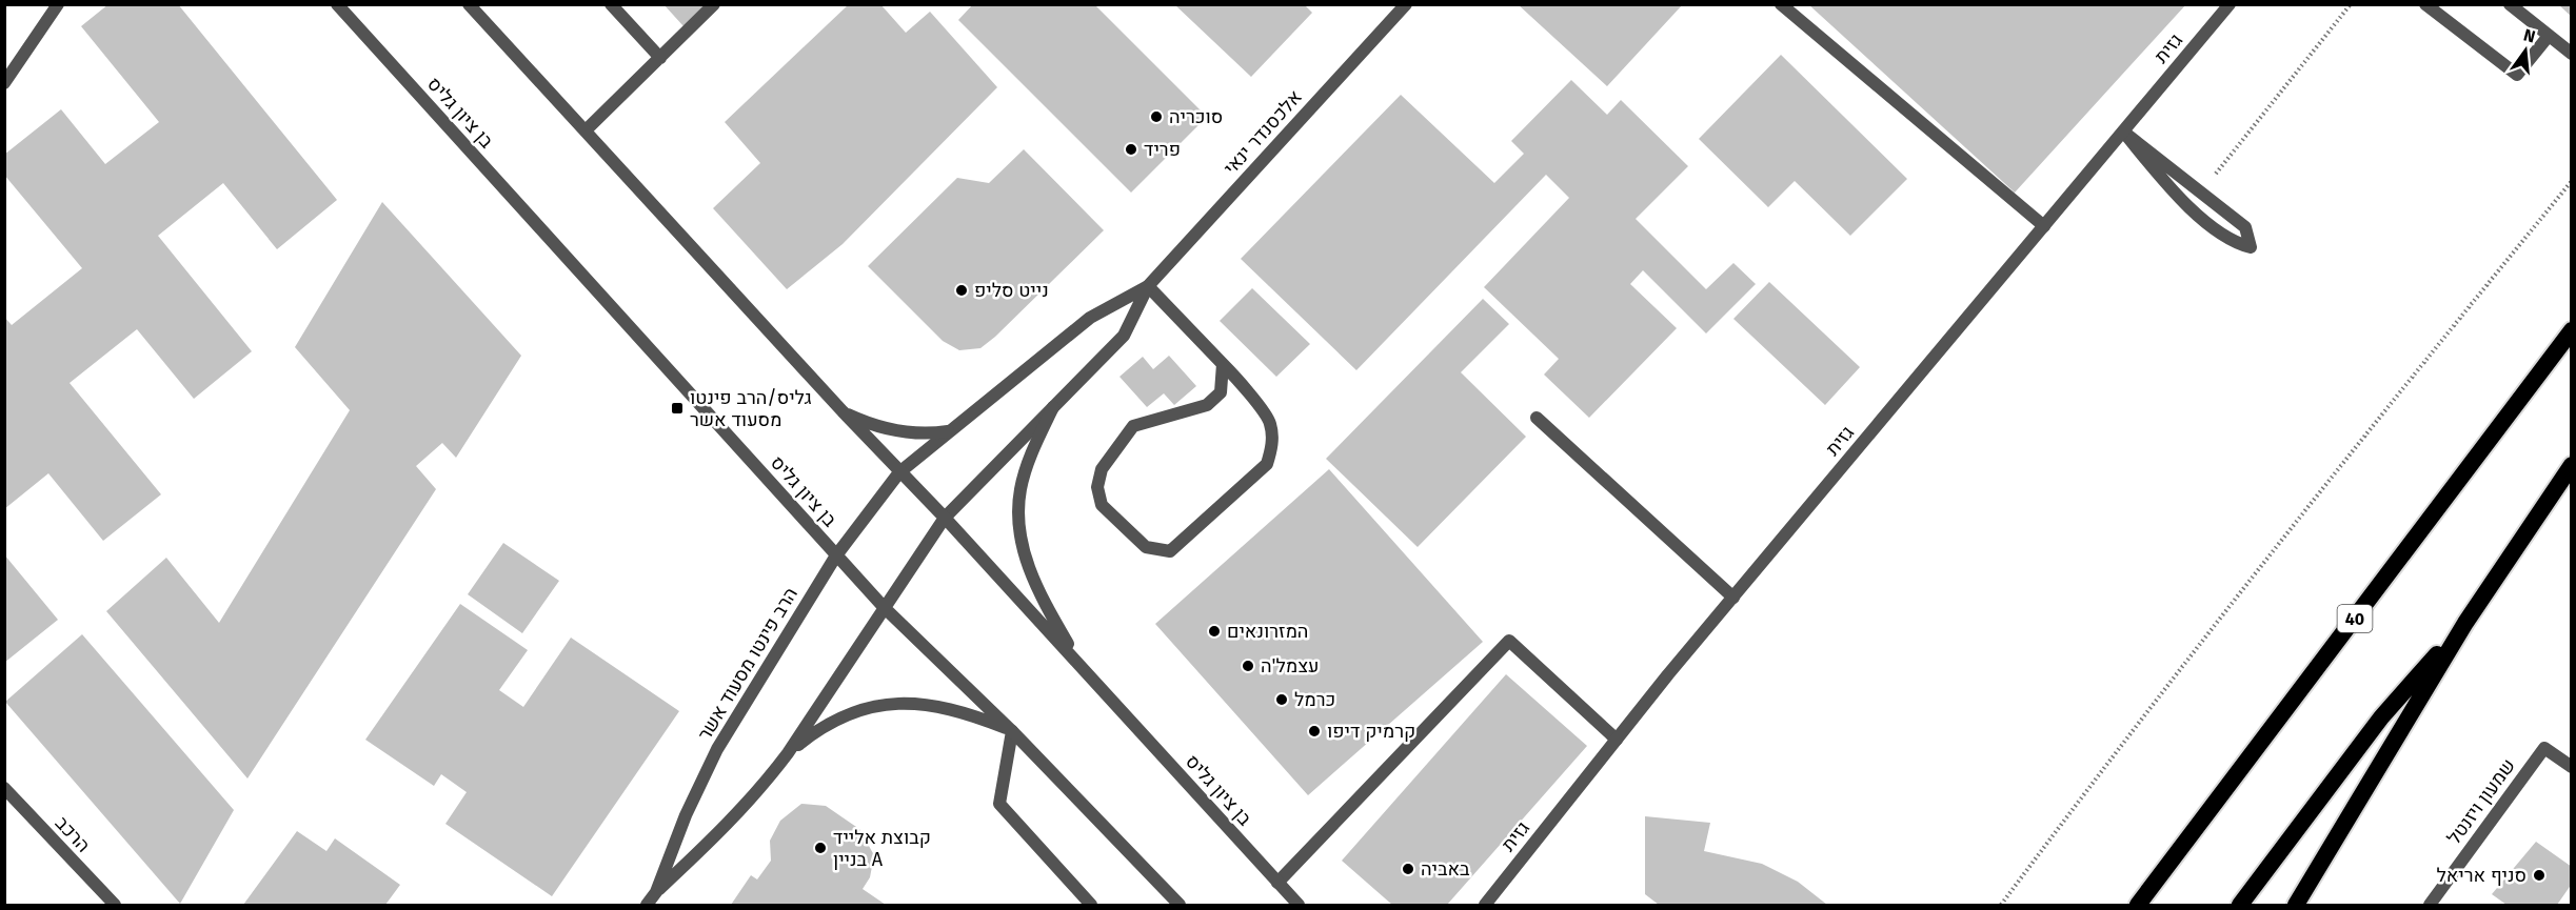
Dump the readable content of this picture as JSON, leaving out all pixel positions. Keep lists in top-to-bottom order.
{
  "streets": {
    "highway": ["40"],
    "street": [
      "גזית",
      "בן ציון גליס",
      "אלכסנדר ינאי",
      "הרב פינטו מסעוד אשר",
      "שמעון ויזנטל",
      "הרכב"
    ]
  },
  "crossings": [
    ["בן ציון גליס", "אלכסנדר ינאי"],
    ["בן ציון גליס", "הרב פינטו מסעוד אשר"],
    ["אלכסנדר ינאי", "הרב פינטו מסעוד אשר"]
  ],
  "places": {
    "other": [
      "סוכריה",
      "פריד",
      "נייט סליפ",
      "המזרונאים",
      "עצמל'ה",
      "כרמל",
      "קרמיק דיפו",
      "קבוצת אלייד בניין A",
      "באביה",
      "סניף אריאל"
    ],
    "transit": ["גליס/הרב פינטו מסעוד אשר"]
  },
  "north": "top"
}
